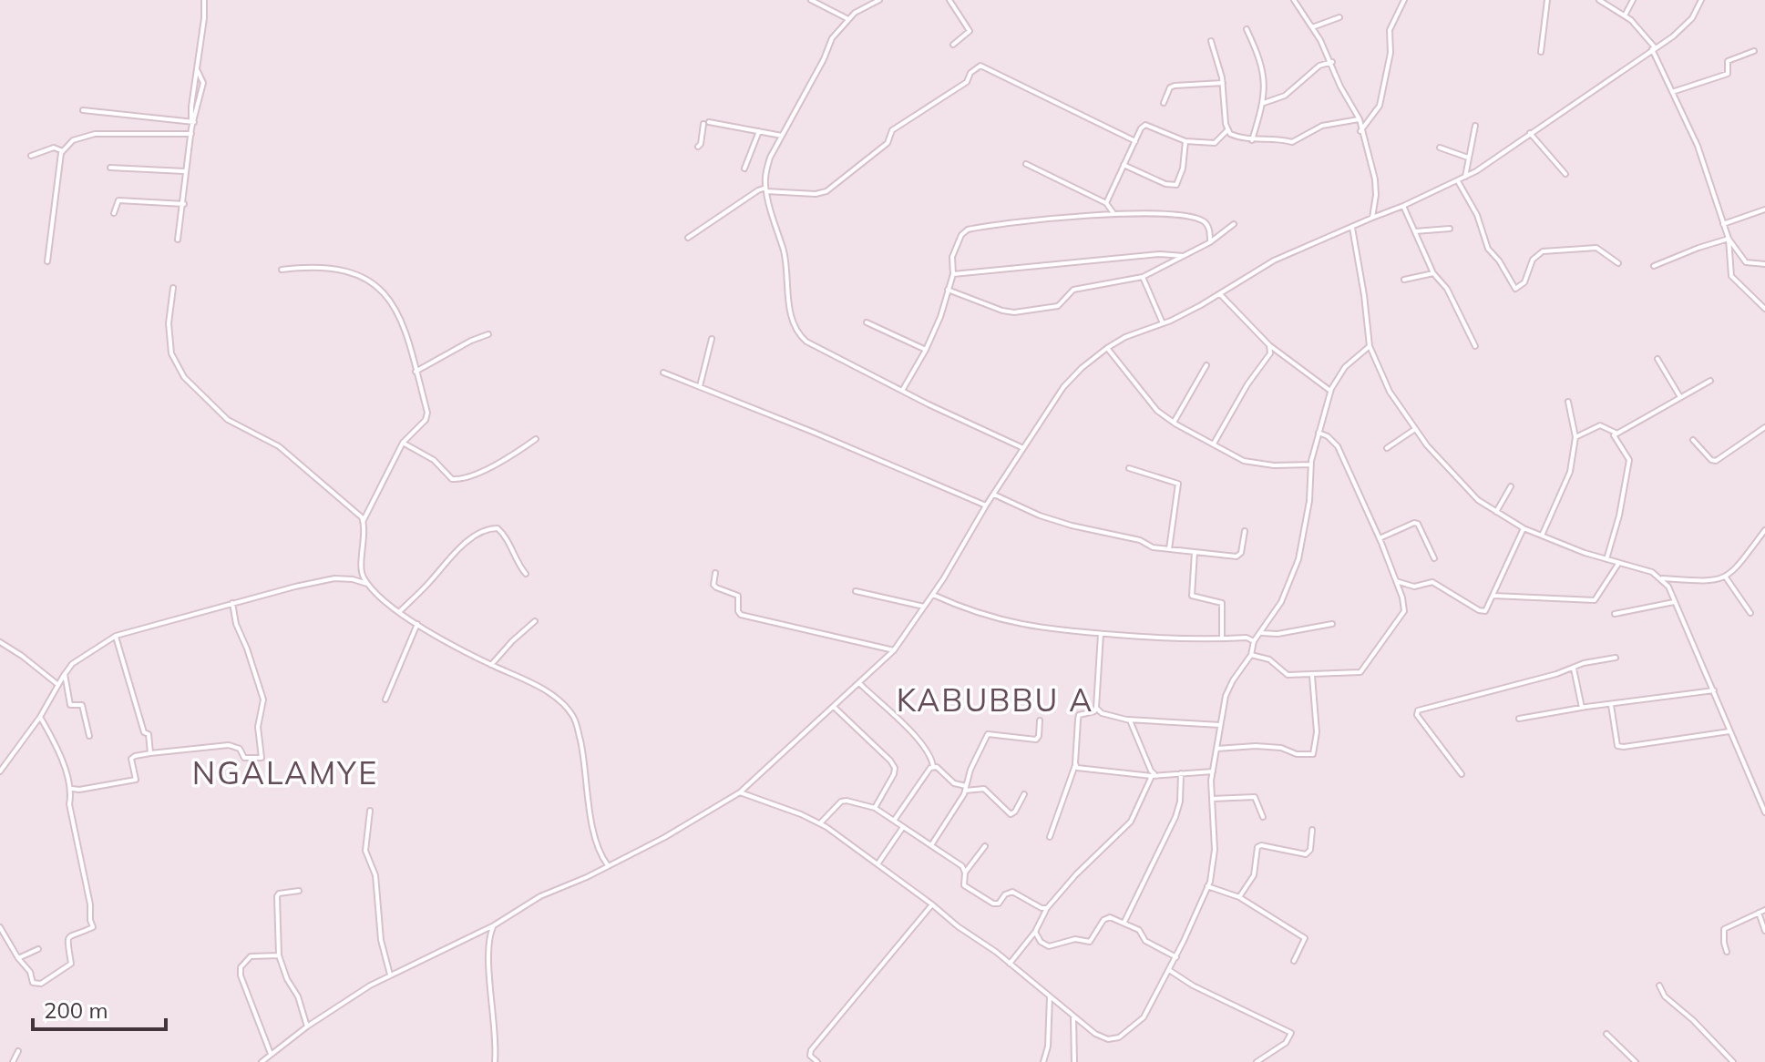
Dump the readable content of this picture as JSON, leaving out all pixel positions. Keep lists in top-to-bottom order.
{
  "districts": ["KABUBBU A", "NGALAMYE"],
  "scale_bar": "200 m"
}
